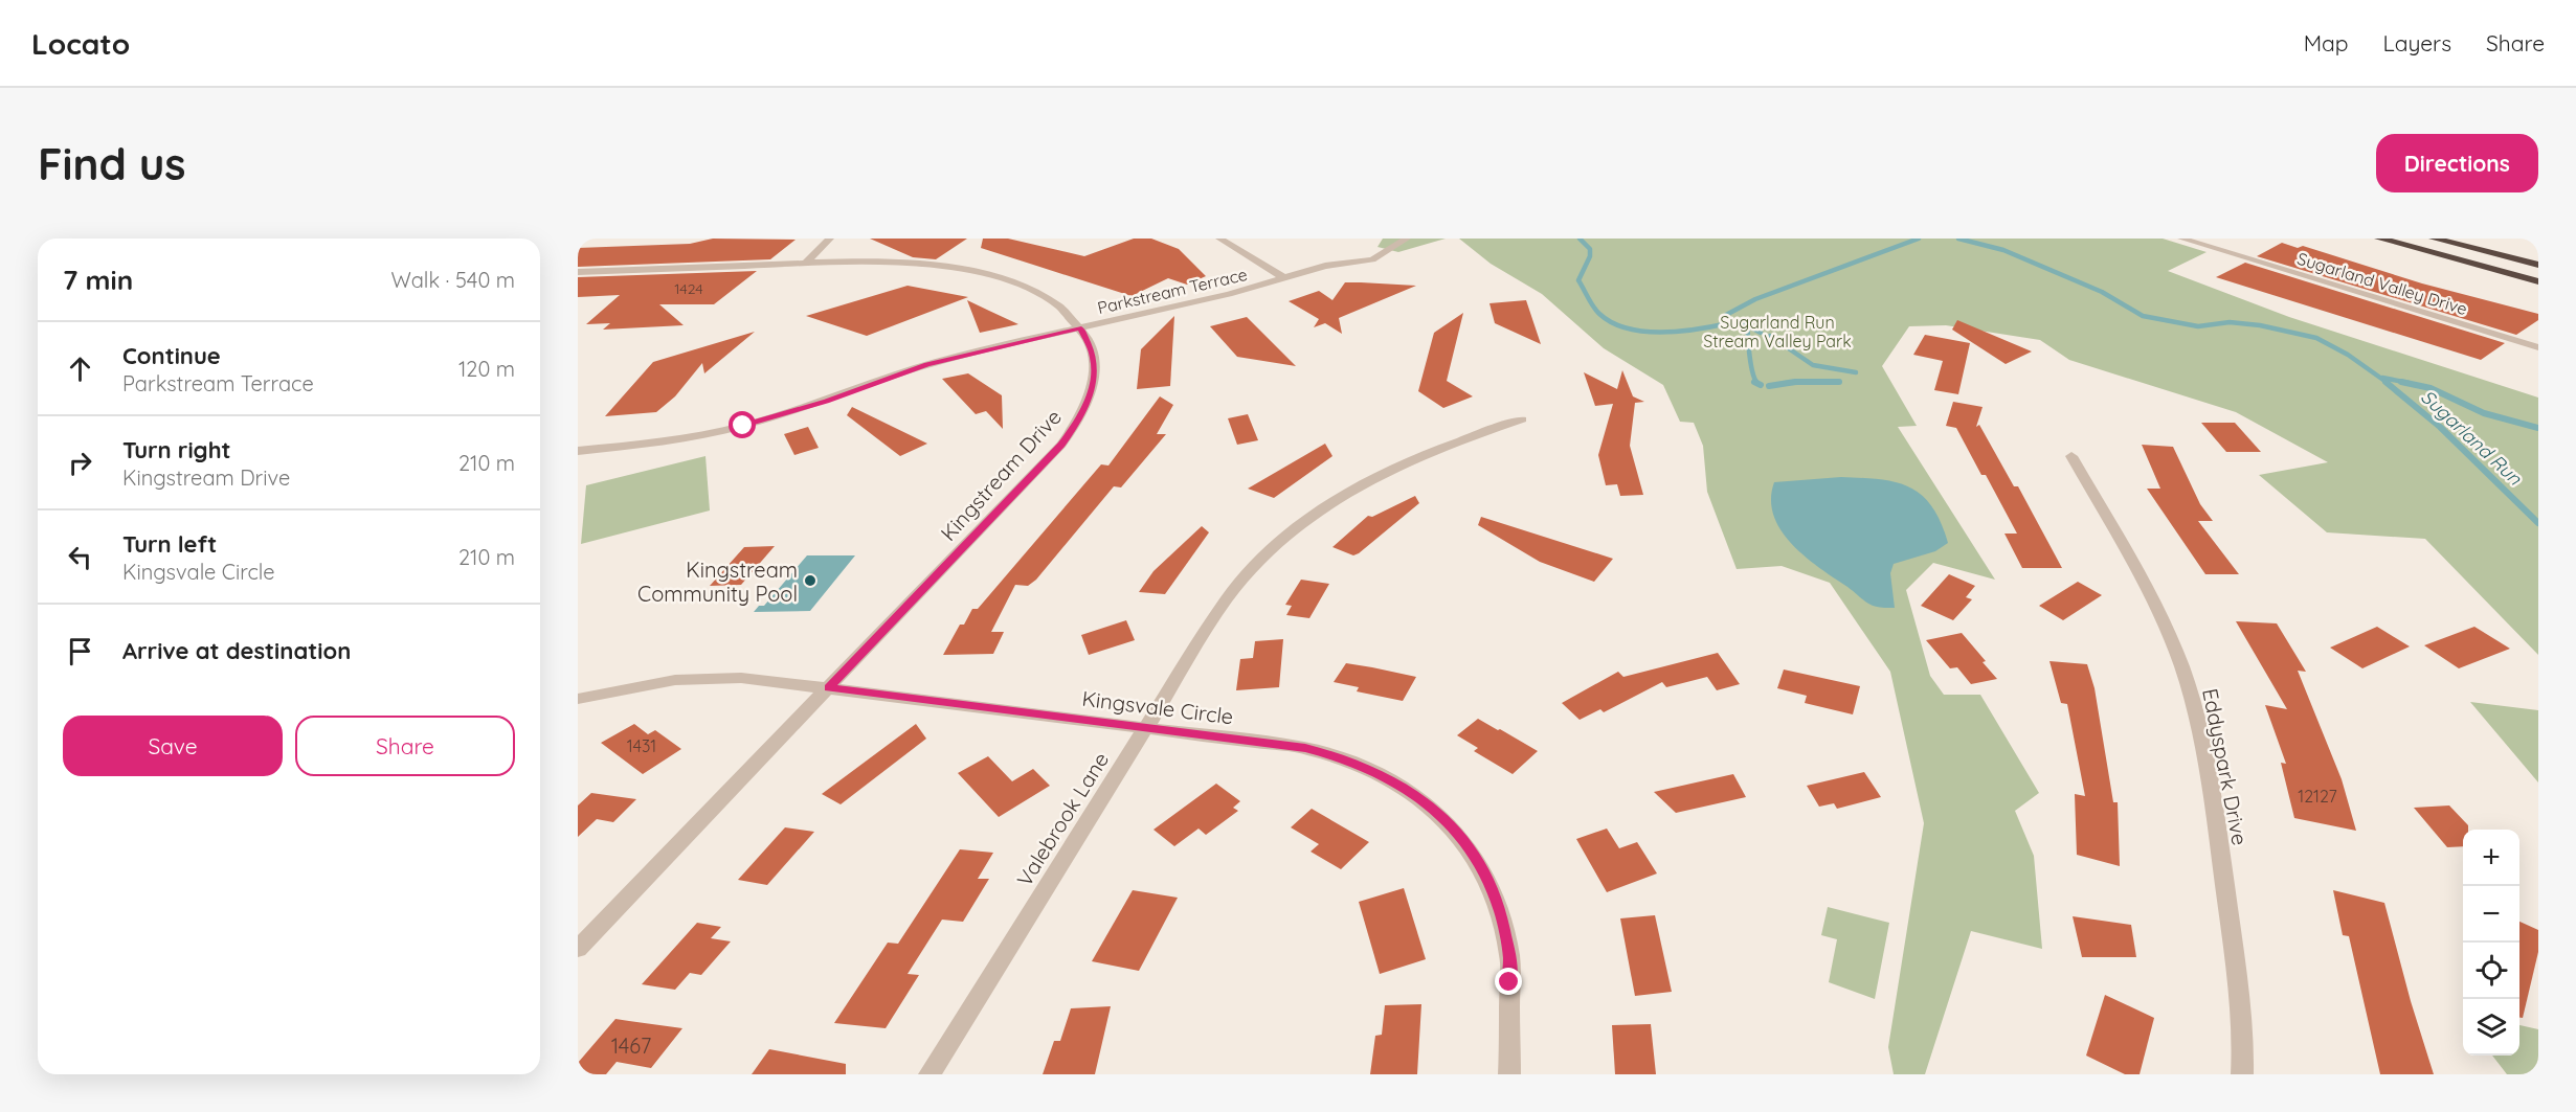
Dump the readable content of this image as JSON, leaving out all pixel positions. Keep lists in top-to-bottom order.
{
  "streets": {
    "street": [
      "Sugarland Valley Drive",
      "Parkstream Terrace",
      "Kingstream Drive",
      "Kingsvale Circle",
      "Eddyspark Drive",
      "Valebrook Lane"
    ]
  },
  "crossings": [
    ["Parkstream Terrace", "Kingstream Drive"],
    ["Kingstream Drive", "Kingsvale Circle"],
    ["Kingsvale Circle", "Valebrook Lane"]
  ],
  "water": ["Sugarland Run"],
  "parks": ["Sugarland Run Stream Valley Park"],
  "places": ["Kingstream Community Pool"],
  "house_numbers": [
    "1424",
    "1431",
    "12127",
    "1467"
  ],
  "page": {
    "header": "Locato",
    "nav": ["Map", "Layers", "Share"],
    "buttons": [
      "Directions",
      ["Save", "Share"]
    ],
    "title": "Find us",
    "heading": ["7 min", "Walk · 540 m"],
    "list": [
      ["Continue", "Parkstream Terrace", "120 m"],
      ["Turn right", "Kingstream Drive", "210 m"],
      ["Turn left", "Kingsvale Circle", "210 m"],
      "Arrive at destination"
    ],
    "map_buttons": ["+", "−"]
  }
}
